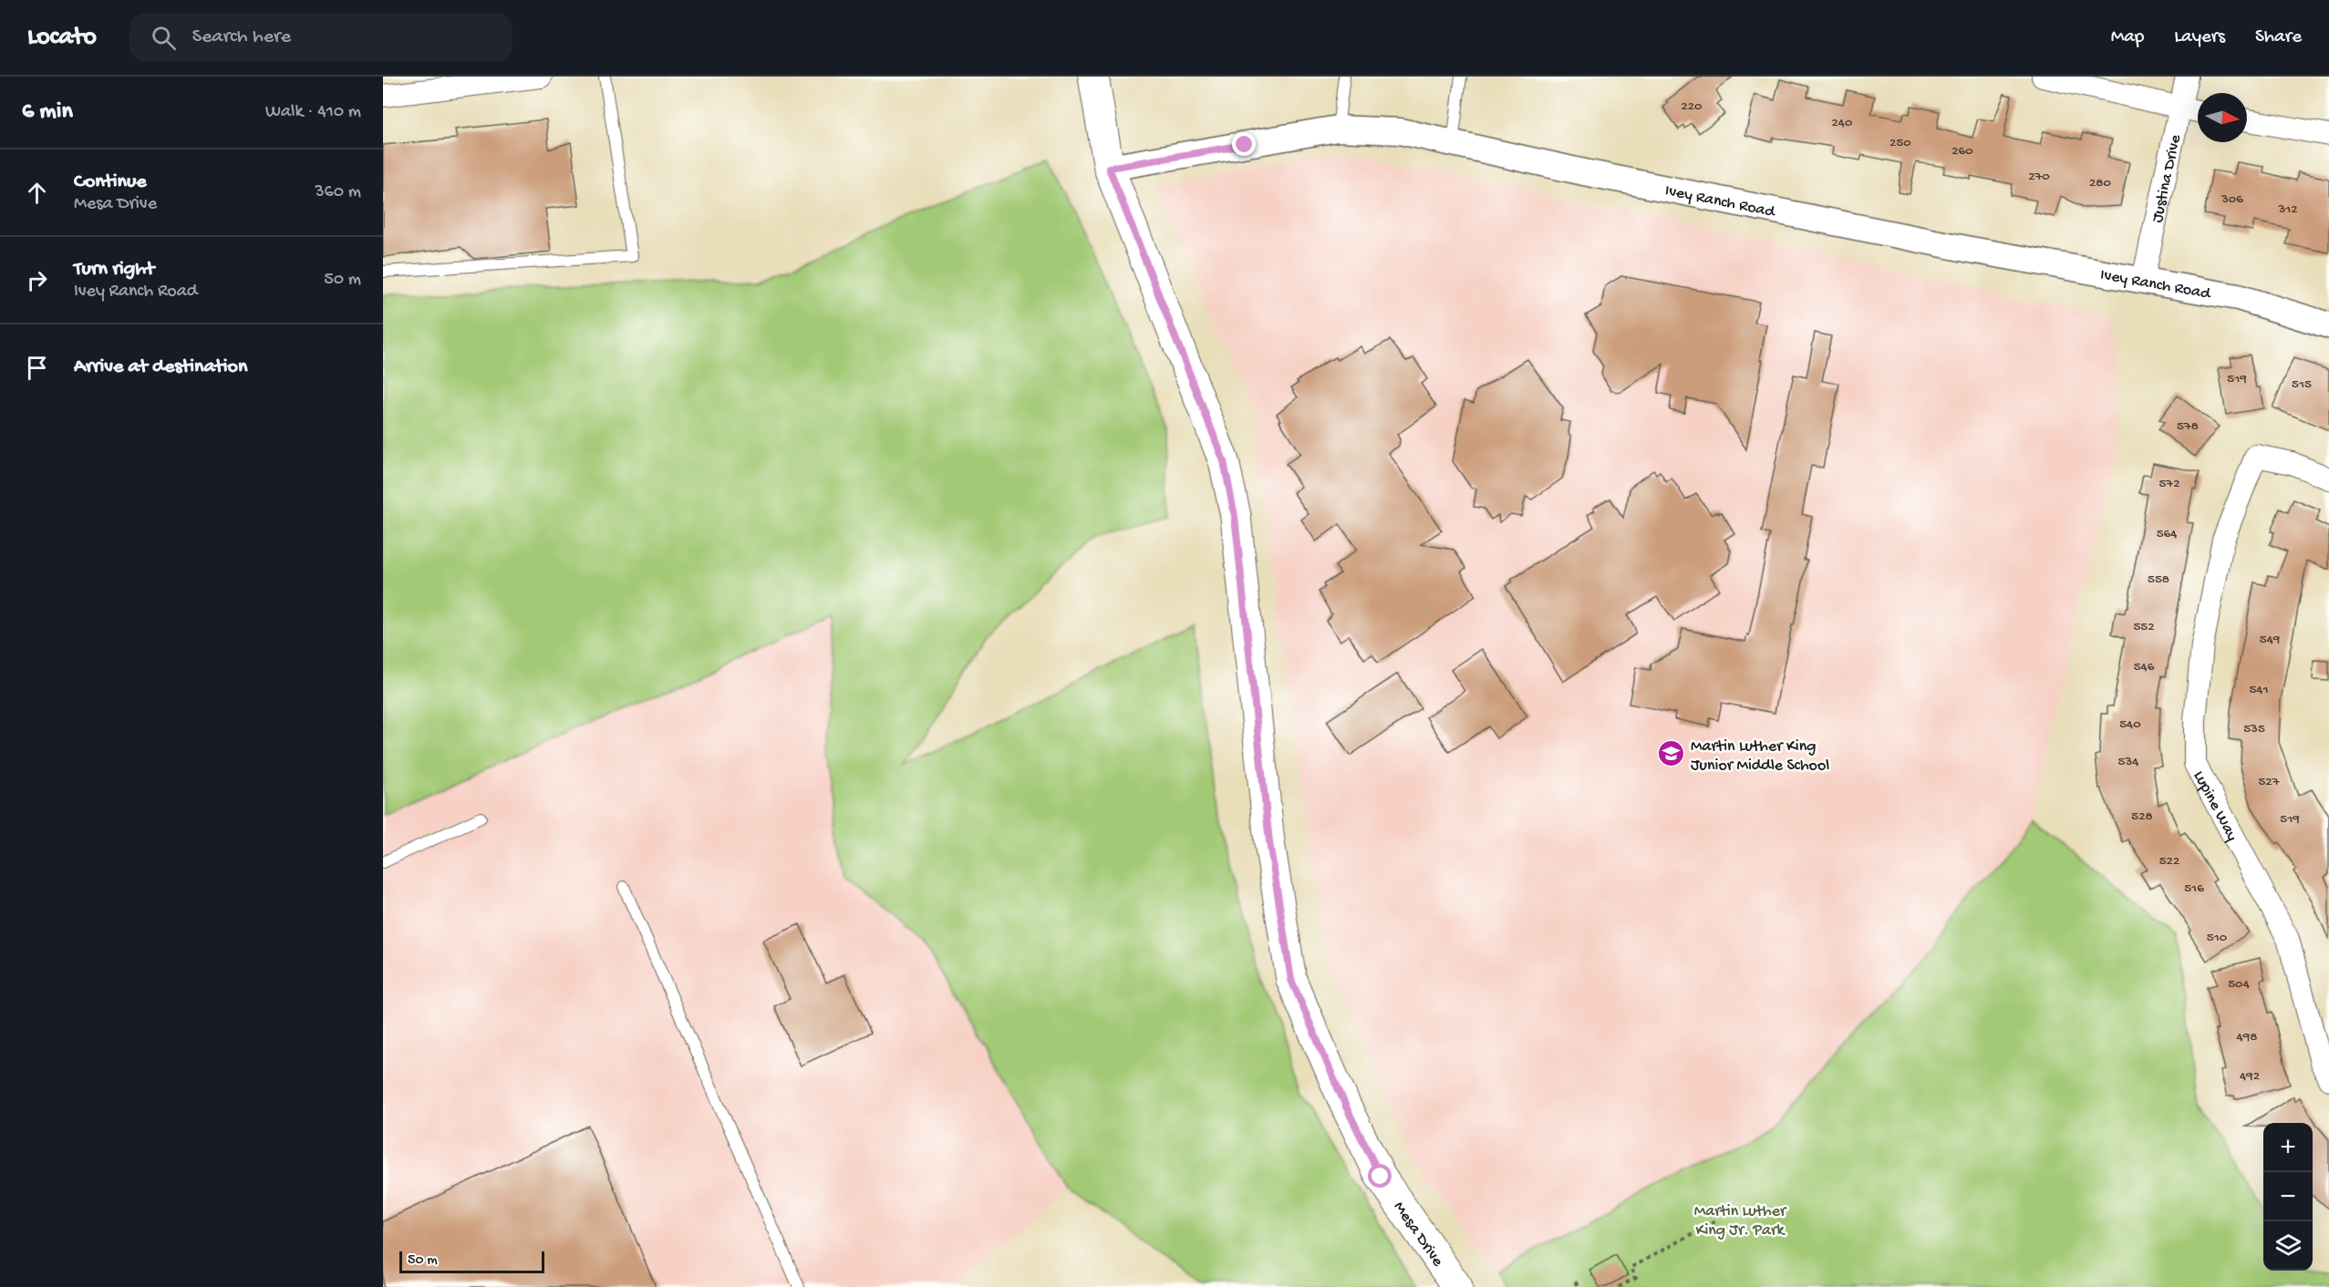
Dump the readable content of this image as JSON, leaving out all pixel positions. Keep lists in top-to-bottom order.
{
  "streets": {
    "main road": ["Mesa Drive"],
    "street": ["Justina Drive", "Ivey Ranch Road", "Lupine Way"]
  },
  "crossings": [
    ["Justina Drive", "Ivey Ranch Road"],
    ["Ivey Ranch Road", "Mesa Drive"]
  ],
  "parks": ["Martin Luther King Jr. Park"],
  "places": {
    "school or university": ["Martin Luther King Junior Middle School"]
  },
  "house_numbers": [
    "220",
    "240",
    "250",
    "260",
    "270",
    "280",
    "306",
    "312",
    "519",
    "515",
    "578",
    "572",
    "564",
    "558",
    "552",
    "549",
    "546",
    "541",
    "540",
    "535",
    "534",
    "527",
    "528",
    "519",
    "522",
    "516",
    "510",
    "504",
    "498",
    "492"
  ],
  "scale_bar": "50 m",
  "north": "right",
  "page": {
    "header": "Locato",
    "search": "Search here",
    "nav": ["Map", "Layers", "Share"],
    "heading": ["6 min", "Walk · 410 m"],
    "list": [
      ["Continue", "Mesa Drive", "360 m"],
      ["Turn right", "Ivey Ranch Road", "50 m"],
      "Arrive at destination"
    ],
    "map_buttons": ["+", "−"],
    "scale": "50 m"
  }
}
